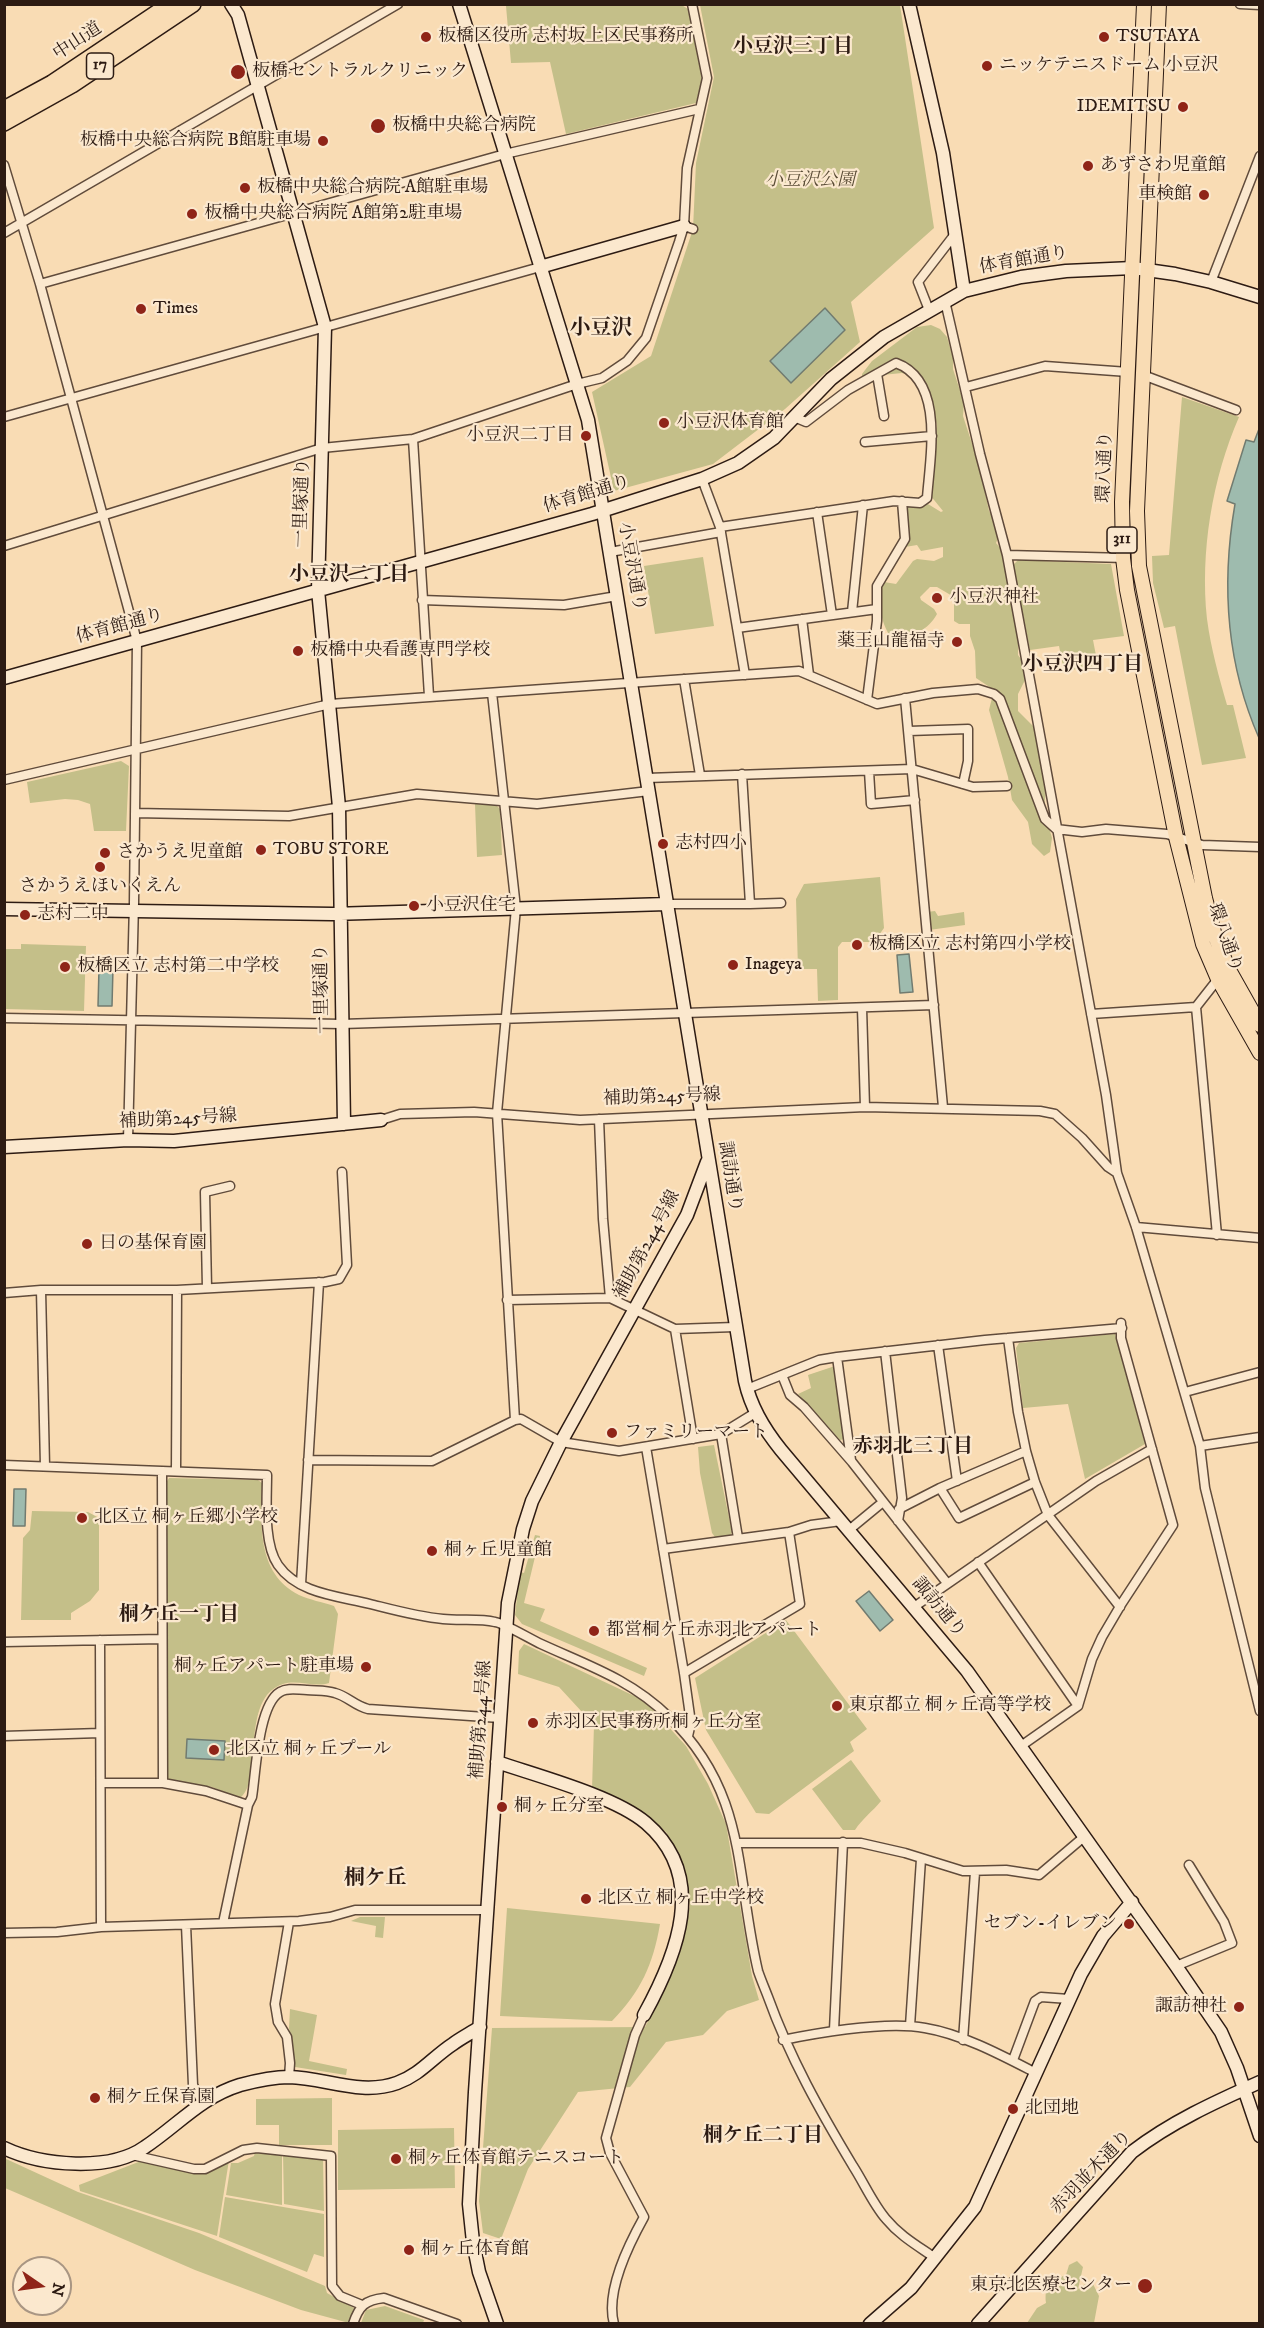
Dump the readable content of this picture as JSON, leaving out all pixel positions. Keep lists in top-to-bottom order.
{
  "streets": {
    "highway": ["中山道", "17"],
    "main road": ["環八通り", "311"],
    "street": [
      "体育館通り",
      "一里塚通り",
      "小豆沢通り",
      "補助第245号線",
      "諏訪通り",
      "補助第244号線",
      "赤羽並木通り"
    ]
  },
  "crossings": [
    ["体育館通り", "環八通り"],
    ["体育館通り", "一里塚通り"],
    ["体育館通り", "小豆沢通り"],
    ["一里塚通り", "補助第245号線"],
    ["小豆沢通り", "補助第245号線"],
    ["小豆沢通り", "諏訪通り"],
    ["補助第245号線", "諏訪通り"],
    ["諏訪通り", "補助第244号線"],
    ["諏訪通り", "赤羽並木通り"]
  ],
  "districts": [
    "小豆沢三丁目",
    "小豆沢",
    "小豆沢二丁目",
    "小豆沢四丁目",
    "赤羽北三丁目",
    "桐ケ丘一丁目",
    "桐ケ丘",
    "桐ケ丘二丁目"
  ],
  "parks": ["小豆沢公園"],
  "places": [
    "板橋区役所 志村坂上区民事務所",
    "TSUTAYA",
    "ニッケテニスドーム 小豆沢",
    "板橋セントラルクリニック",
    "IDEMITSU",
    "板橋中央総合病院",
    "板橋中央総合病院 B館駐車場",
    "あずさわ児童館",
    "板橋中央総合病院 A館駐車場",
    "車検館",
    "板橋中央総合病院 A館第2駐車場",
    "Times",
    "小豆沢体育館",
    "小豆沢二丁目",
    "小豆沢神社",
    "薬王山龍福寺",
    "板橋中央看護専門学校",
    "志村四小",
    "TOBU STORE",
    "さかうえ児童館",
    "さかうえほいくえん",
    "小豆沢住宅",
    "志村二中",
    "板橋区立 志村第四小学校",
    "Inageya",
    "板橋区立 志村第二中学校",
    "日の基保育園",
    "ファミリーマート",
    "北区立 桐ヶ丘郷小学校",
    "桐ヶ丘児童館",
    "都営桐ケ丘赤羽北アパート",
    "桐ヶ丘アパート駐車場",
    "東京都立 桐ヶ丘高等学校",
    "赤羽区民事務所桐ヶ丘分室",
    "北区立 桐ヶ丘プール",
    "桐ヶ丘分室",
    "北区立 桐ヶ丘中学校",
    "セブン-イレブン",
    "諏訪神社",
    "桐ケ丘保育園",
    "北団地",
    "桐ヶ丘体育館テニスコート",
    "桐ヶ丘体育館",
    "東京北医療センター"
  ],
  "north": "right"
}
